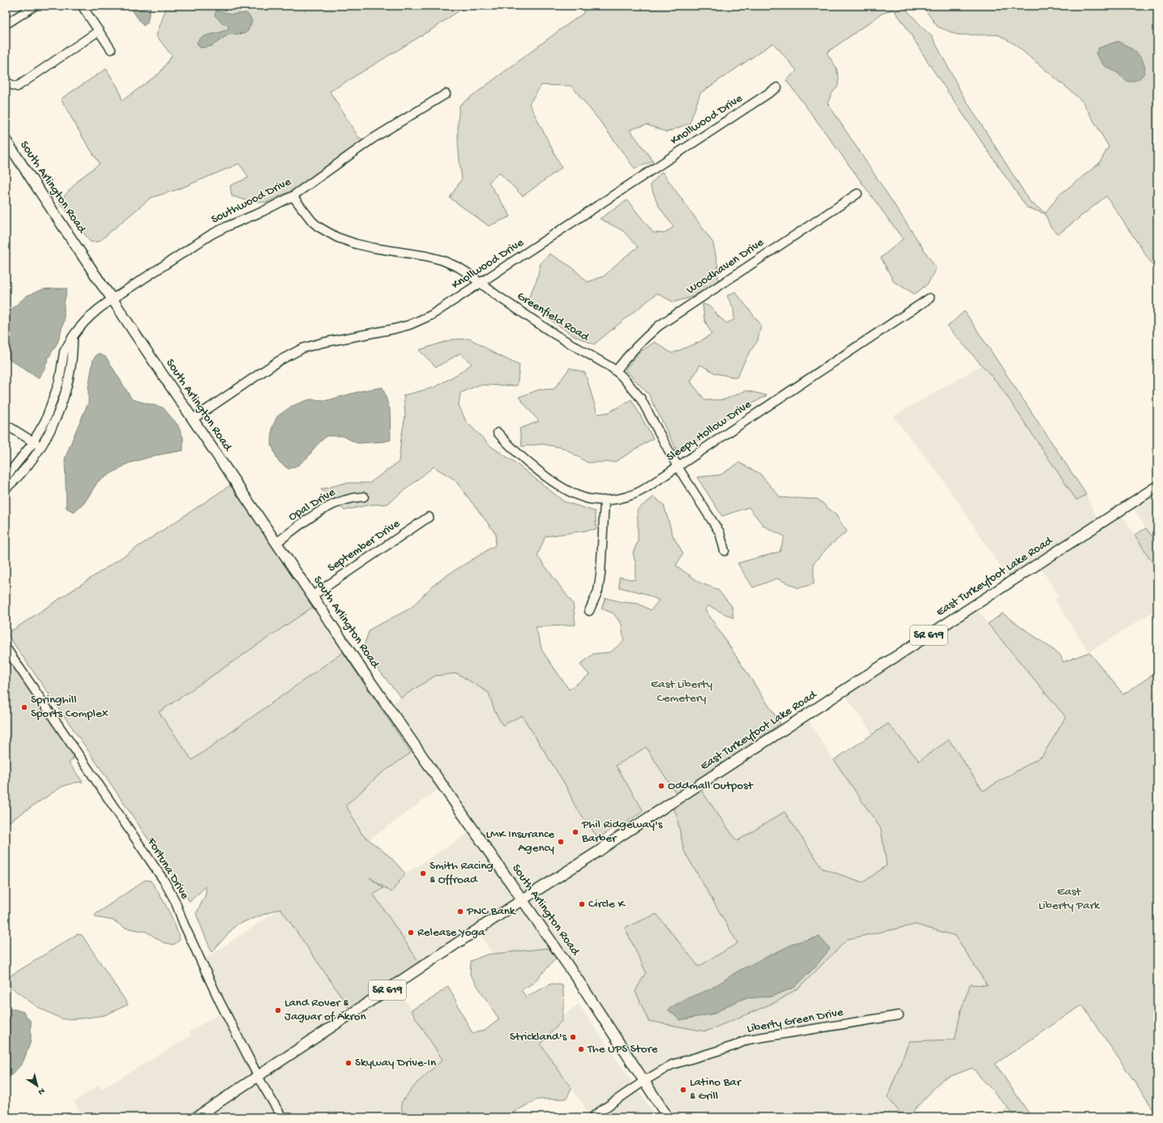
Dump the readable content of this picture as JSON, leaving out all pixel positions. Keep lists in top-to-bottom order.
{
  "streets": {
    "main road": ["South Arlington Road", "East Turkeyfoot Lake Road", "SR 619"],
    "street": [
      "Knollwood Drive",
      "Southwood Drive",
      "Woodhaven Drive",
      "Greenfield Road",
      "Sleepy Hollow Drive",
      "Opal Drive",
      "September Drive",
      "Fortuna Drive",
      "Liberty Green Drive"
    ]
  },
  "crossings": [
    ["Knollwood Drive", "South Arlington Road"],
    ["Knollwood Drive", "Greenfield Road"],
    ["South Arlington Road", "Southwood Drive"],
    ["South Arlington Road", "Opal Drive"],
    ["South Arlington Road", "September Drive"],
    ["South Arlington Road", "East Turkeyfoot Lake Road"],
    ["South Arlington Road", "Liberty Green Drive"],
    ["Southwood Drive", "Greenfield Road"],
    ["Woodhaven Drive", "Greenfield Road"],
    ["Greenfield Road", "Sleepy Hollow Drive"],
    ["East Turkeyfoot Lake Road", "Fortuna Drive"]
  ],
  "parks": ["East Liberty Cemetery", "East Liberty Park"],
  "places": [
    "Springhill Sports Complex",
    "Oddmall Outpost",
    "Phil Ridgeway's Barber",
    "LMK Insurance Agency",
    "Smith Racing & Offroad",
    "Circle K",
    "PNC Bank",
    "Release Yoga",
    "Land Rover & Jaguar of Akron",
    "Strickland's",
    "The UPS Store",
    "Skyway Drive-In",
    "Latino Bar & Grill"
  ],
  "north": "bottom right"
}
